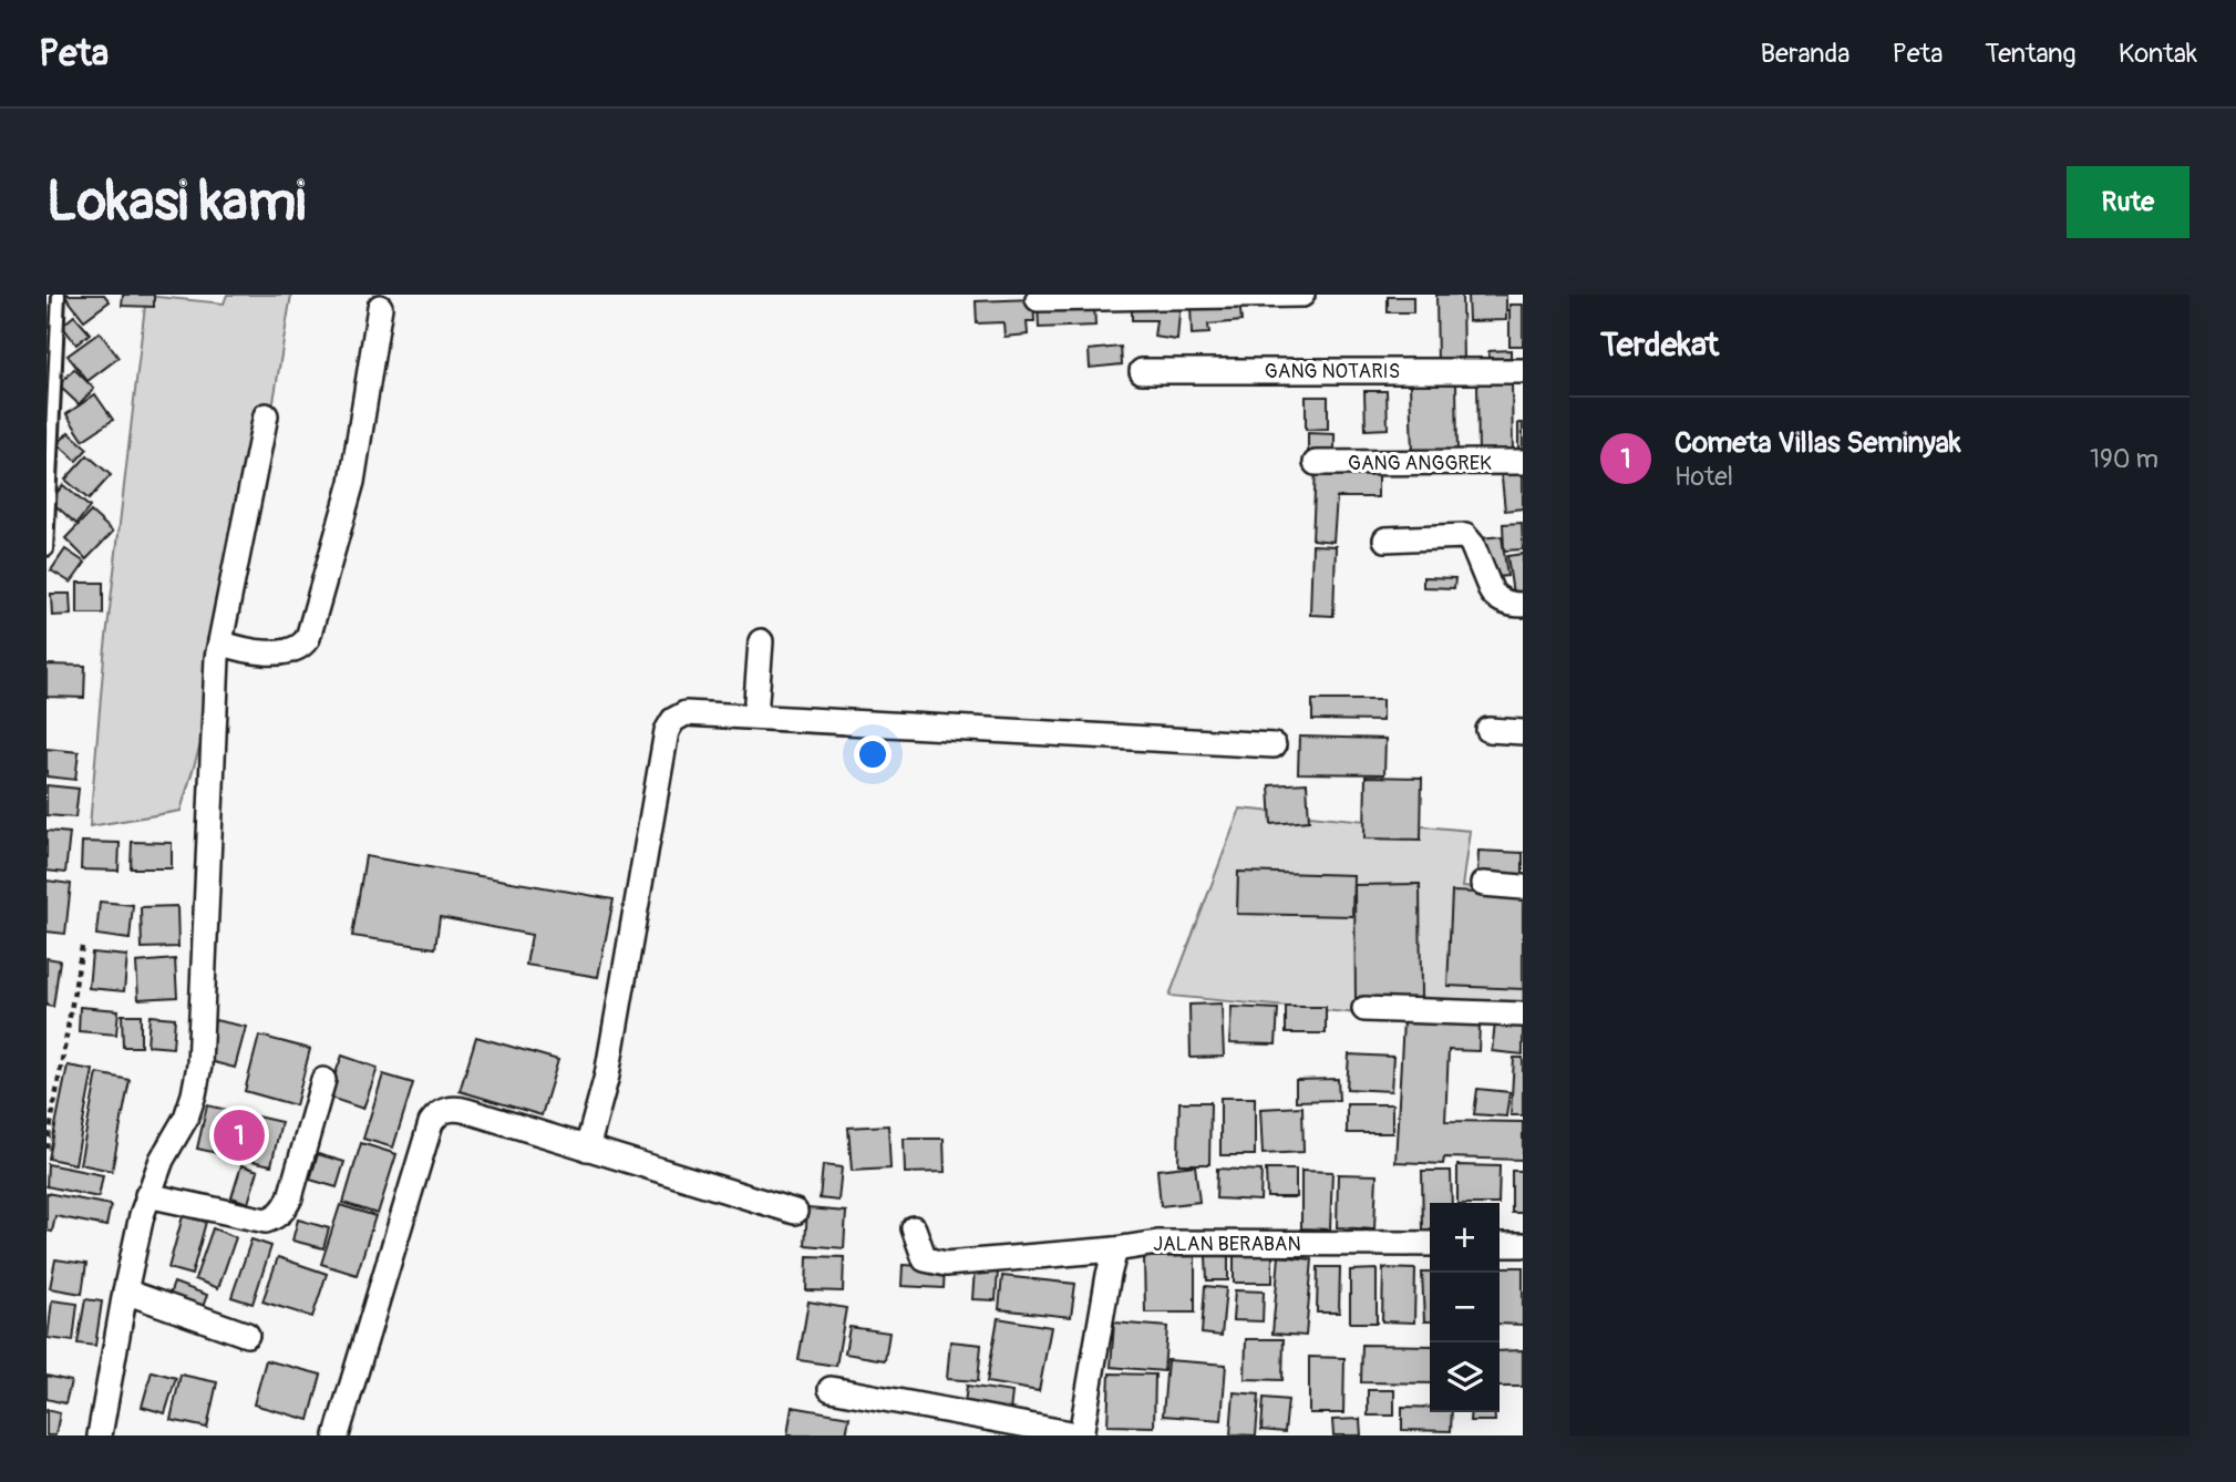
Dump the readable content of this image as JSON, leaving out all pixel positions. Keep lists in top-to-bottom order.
{
  "streets": {
    "street": ["GANG NOTARIS", "GANG ANGGREK", "JALAN BERABAN"]
  },
  "page": {
    "header": "Peta",
    "nav": [
      "Beranda",
      "Peta",
      "Tentang",
      "Kontak"
    ],
    "buttons": "Rute",
    "title": "Lokasi kami",
    "heading": "Terdekat",
    "list": [
      {
        "mark": "1",
        "name": "Cometa Villas Seminyak",
        "note": "Hotel",
        "value": "190 m"
      }
    ],
    "pins": "1",
    "map_buttons": ["+", "−"]
  }
}
